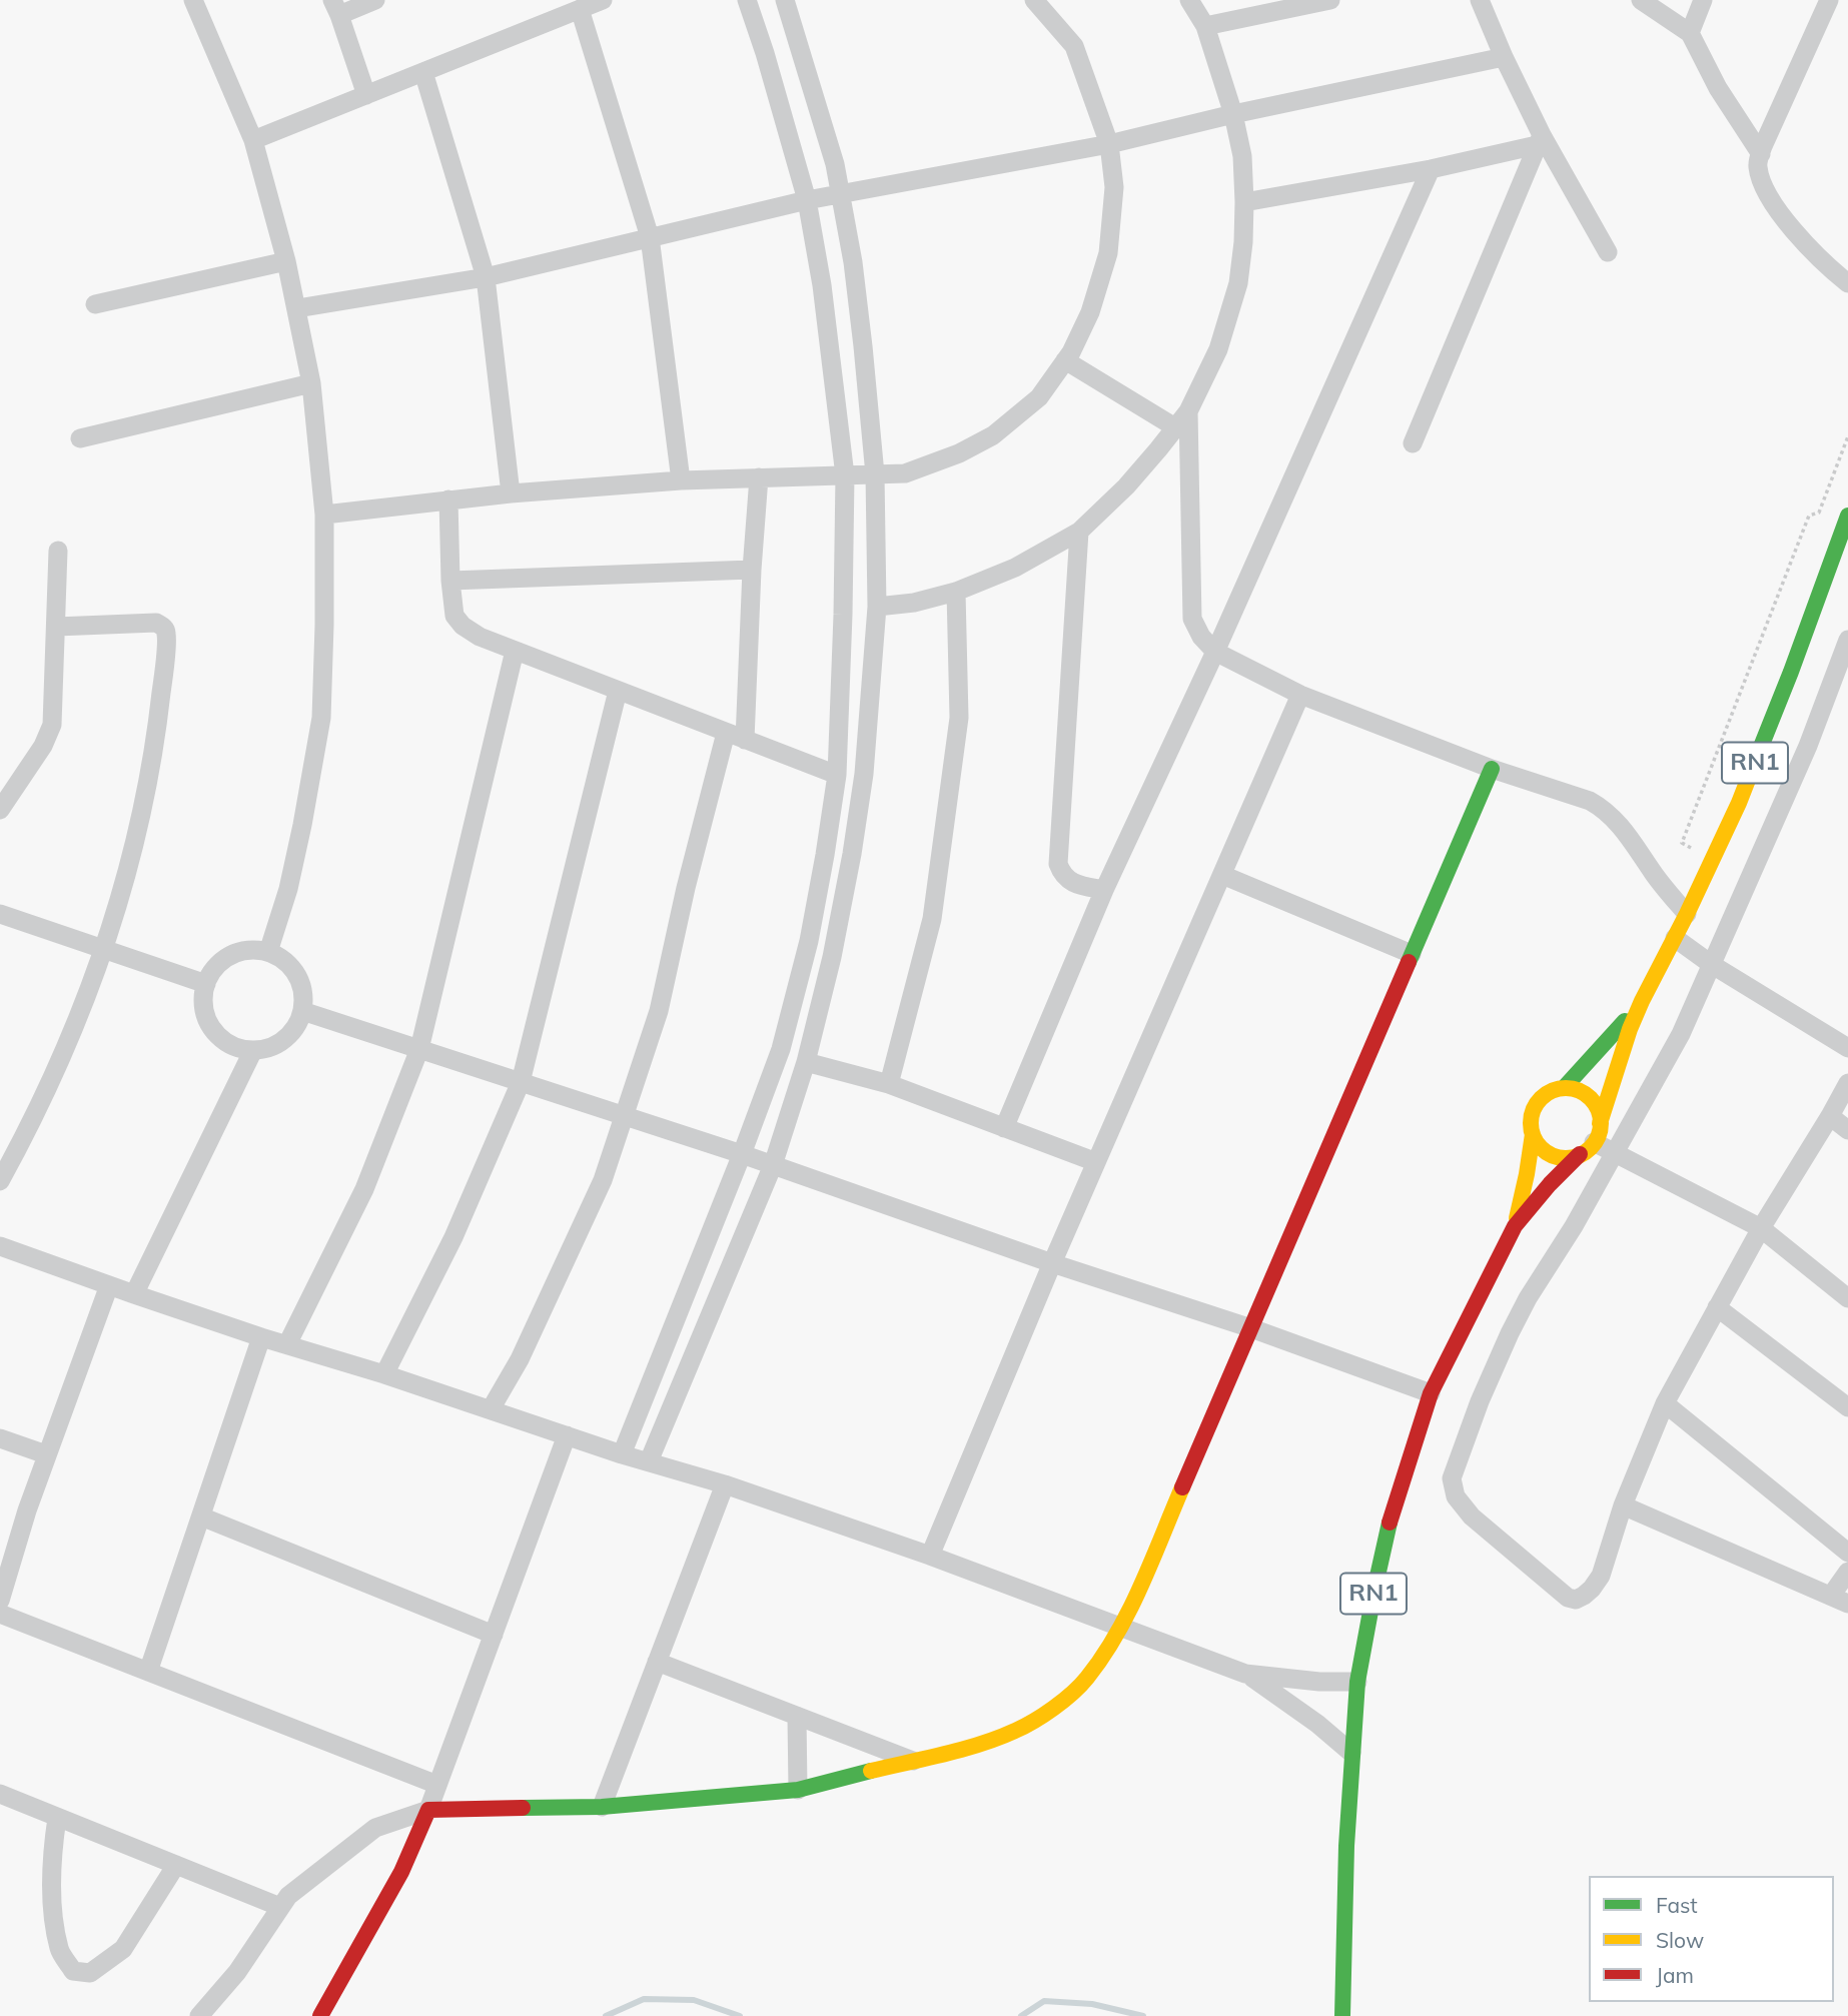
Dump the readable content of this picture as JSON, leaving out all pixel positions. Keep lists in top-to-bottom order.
{
  "streets": {
    "main road": ["RN1"]
  },
  "legend": ["Fast", "Slow", "Jam"]
}
